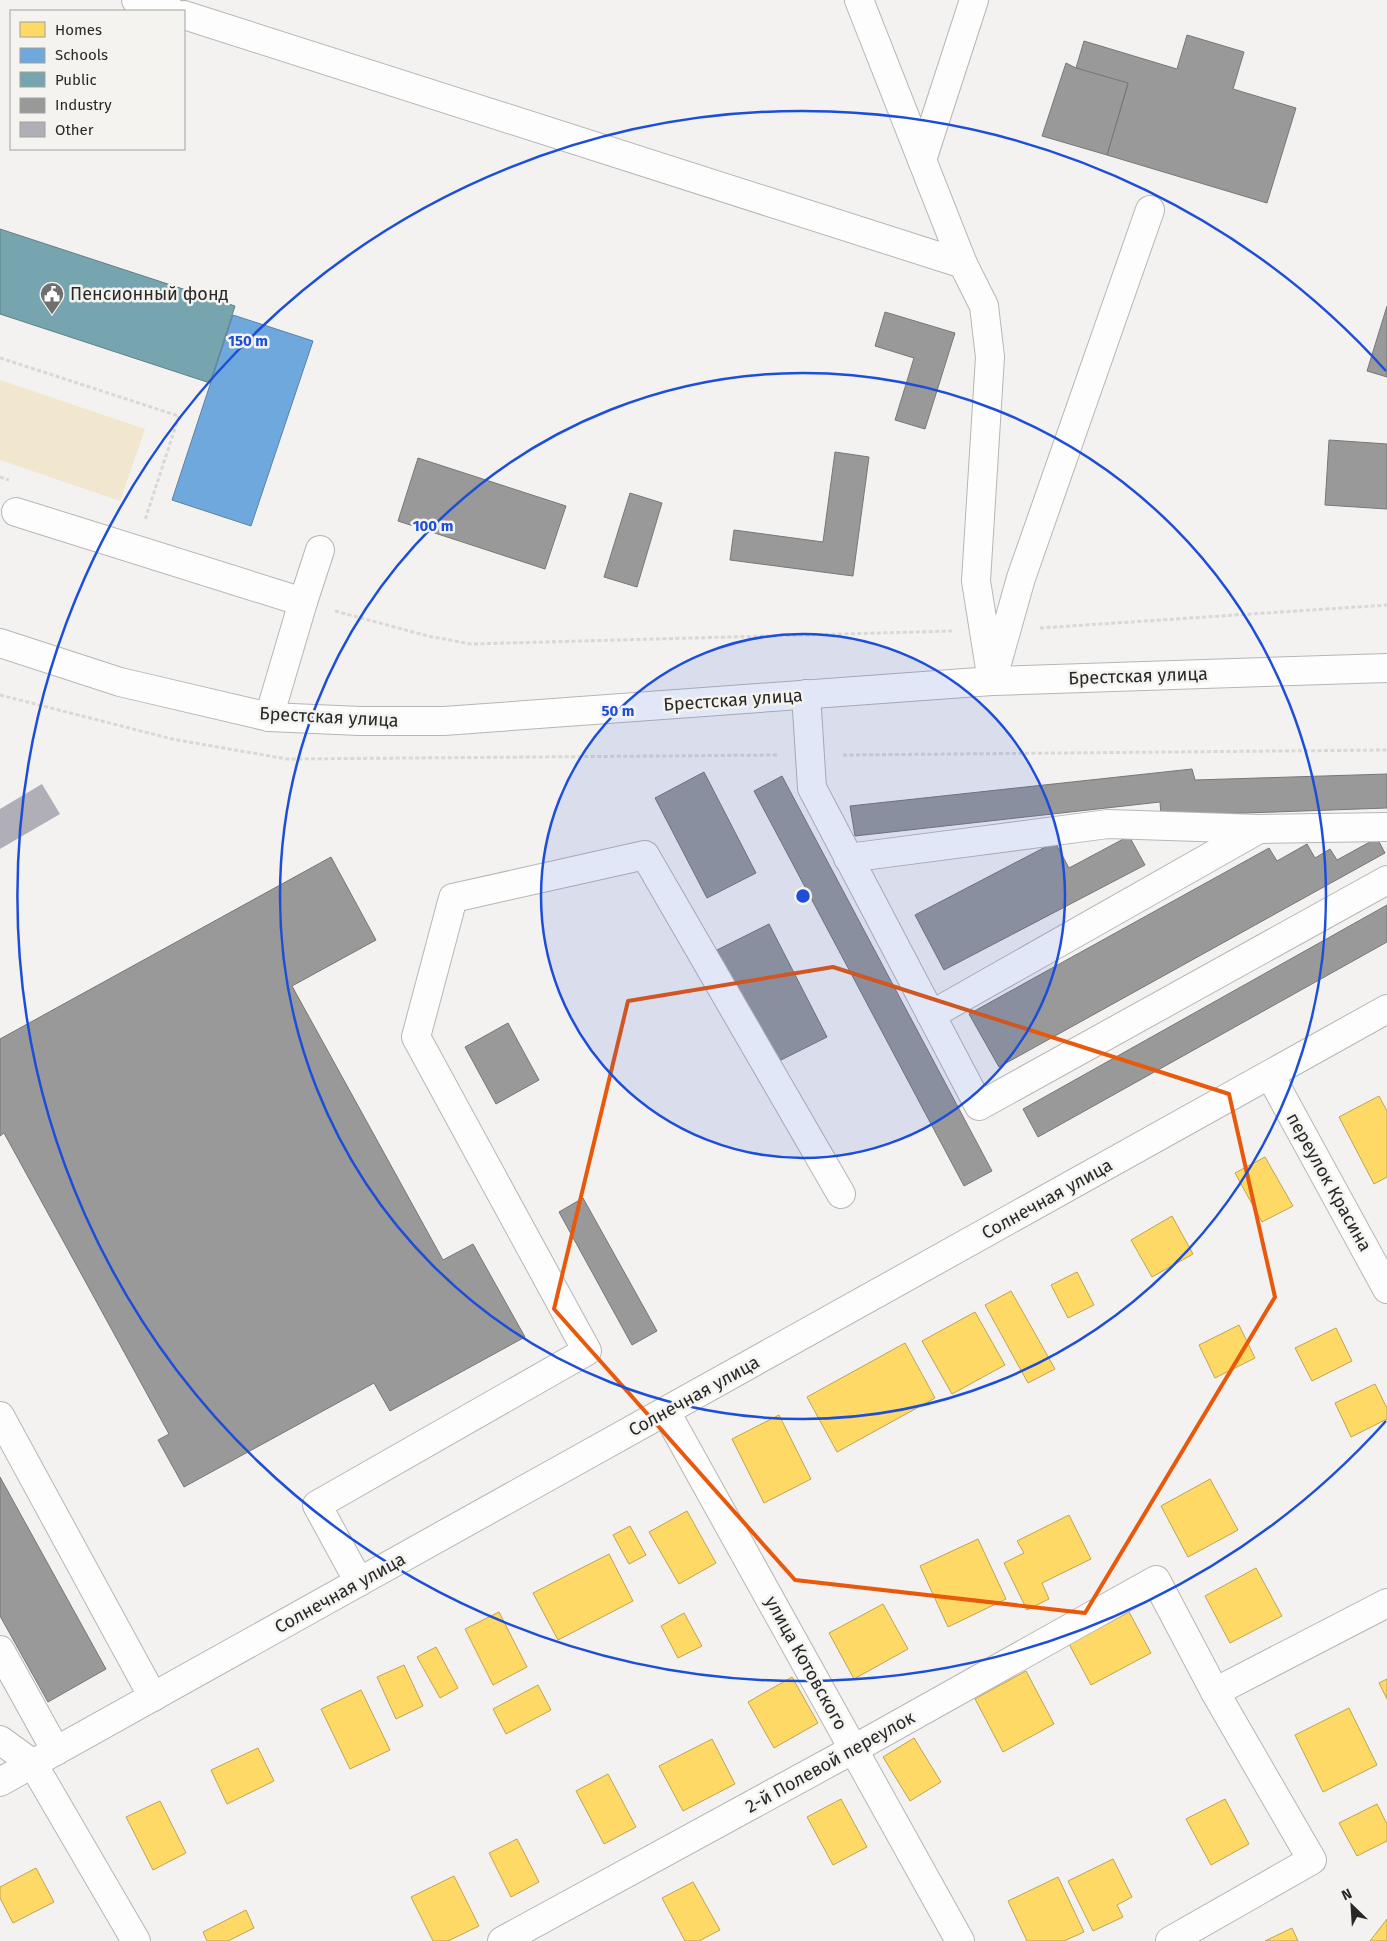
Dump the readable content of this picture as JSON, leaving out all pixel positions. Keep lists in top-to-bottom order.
{
  "streets": {
    "street": [
      "Брестская улица",
      "переулок Красина",
      "Солнечная улица",
      "улица Котовского",
      "2-й Полевой переулок"
    ]
  },
  "crossings": [
    ["переулок Красина", "Солнечная улица"],
    ["Солнечная улица", "улица Котовского"],
    ["улица Котовского", "2-й Полевой переулок"]
  ],
  "places": {
    "public building": ["Пенсионный фонд"]
  },
  "legend": [
    "Homes",
    "Schools",
    "Public",
    "Industry",
    "Other"
  ],
  "north": "top left",
  "rings": ["150 m", "100 m", "50 m"]
}
